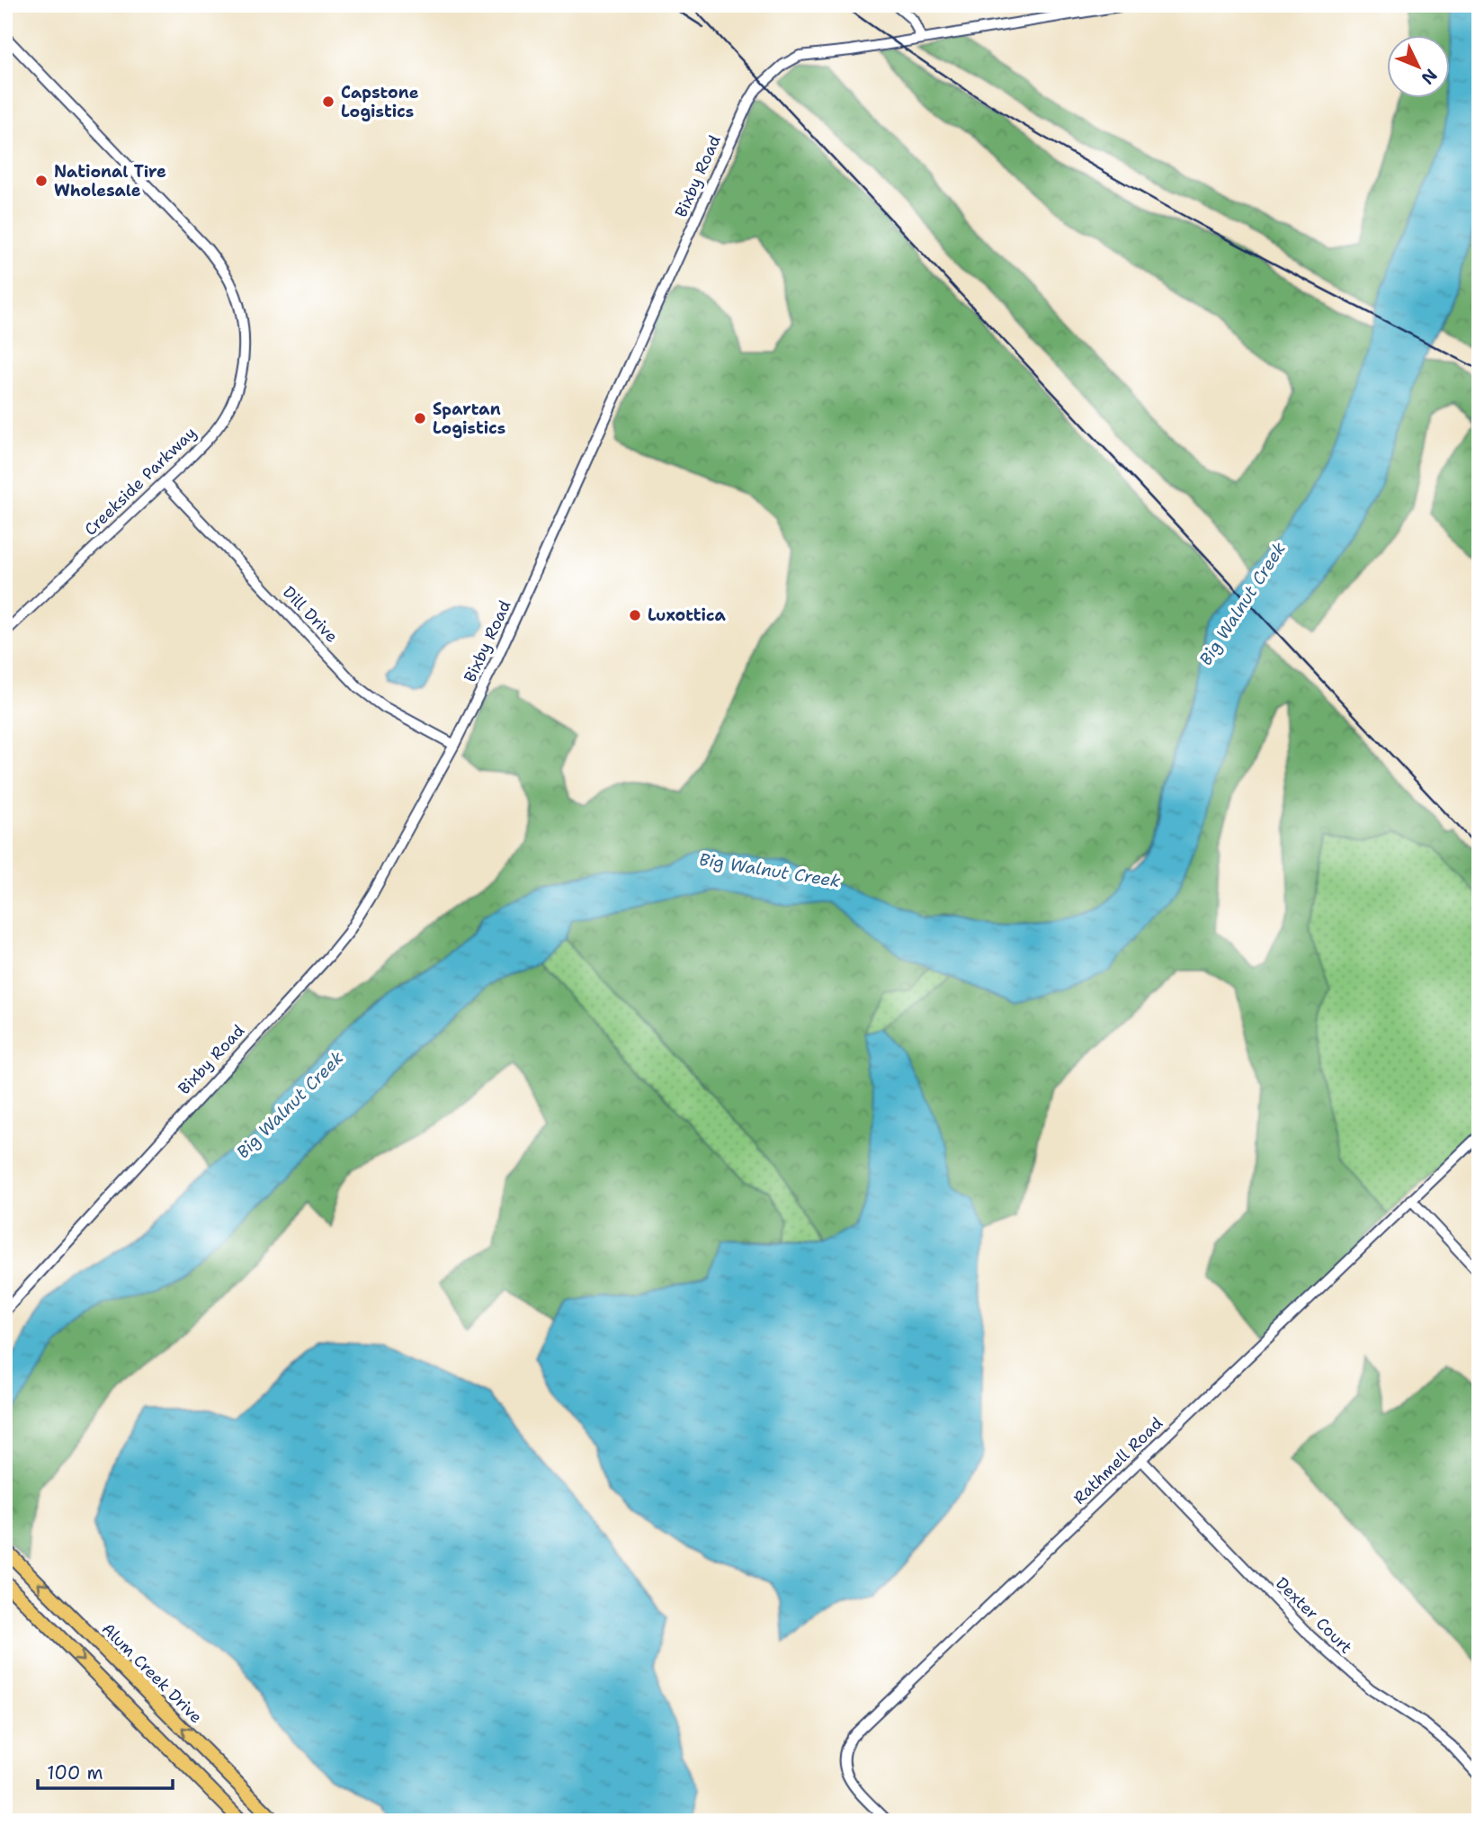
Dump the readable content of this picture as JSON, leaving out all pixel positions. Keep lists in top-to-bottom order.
{
  "streets": {
    "main road": ["Alum Creek Drive"],
    "street": [
      "Bixby Road",
      "Creekside Parkway",
      "Dill Drive",
      "Rathmell Road",
      "Dexter Court"
    ]
  },
  "crossings": [
    ["Bixby Road", "Dill Drive"],
    ["Creekside Parkway", "Dill Drive"],
    ["Rathmell Road", "Dexter Court"]
  ],
  "water": ["Big Walnut Creek"],
  "places": [
    "Capstone Logistics",
    "National Tire Wholesale",
    "Spartan Logistics",
    "Luxottica"
  ],
  "scale_bar": "100 m",
  "north": "bottom right"
}
